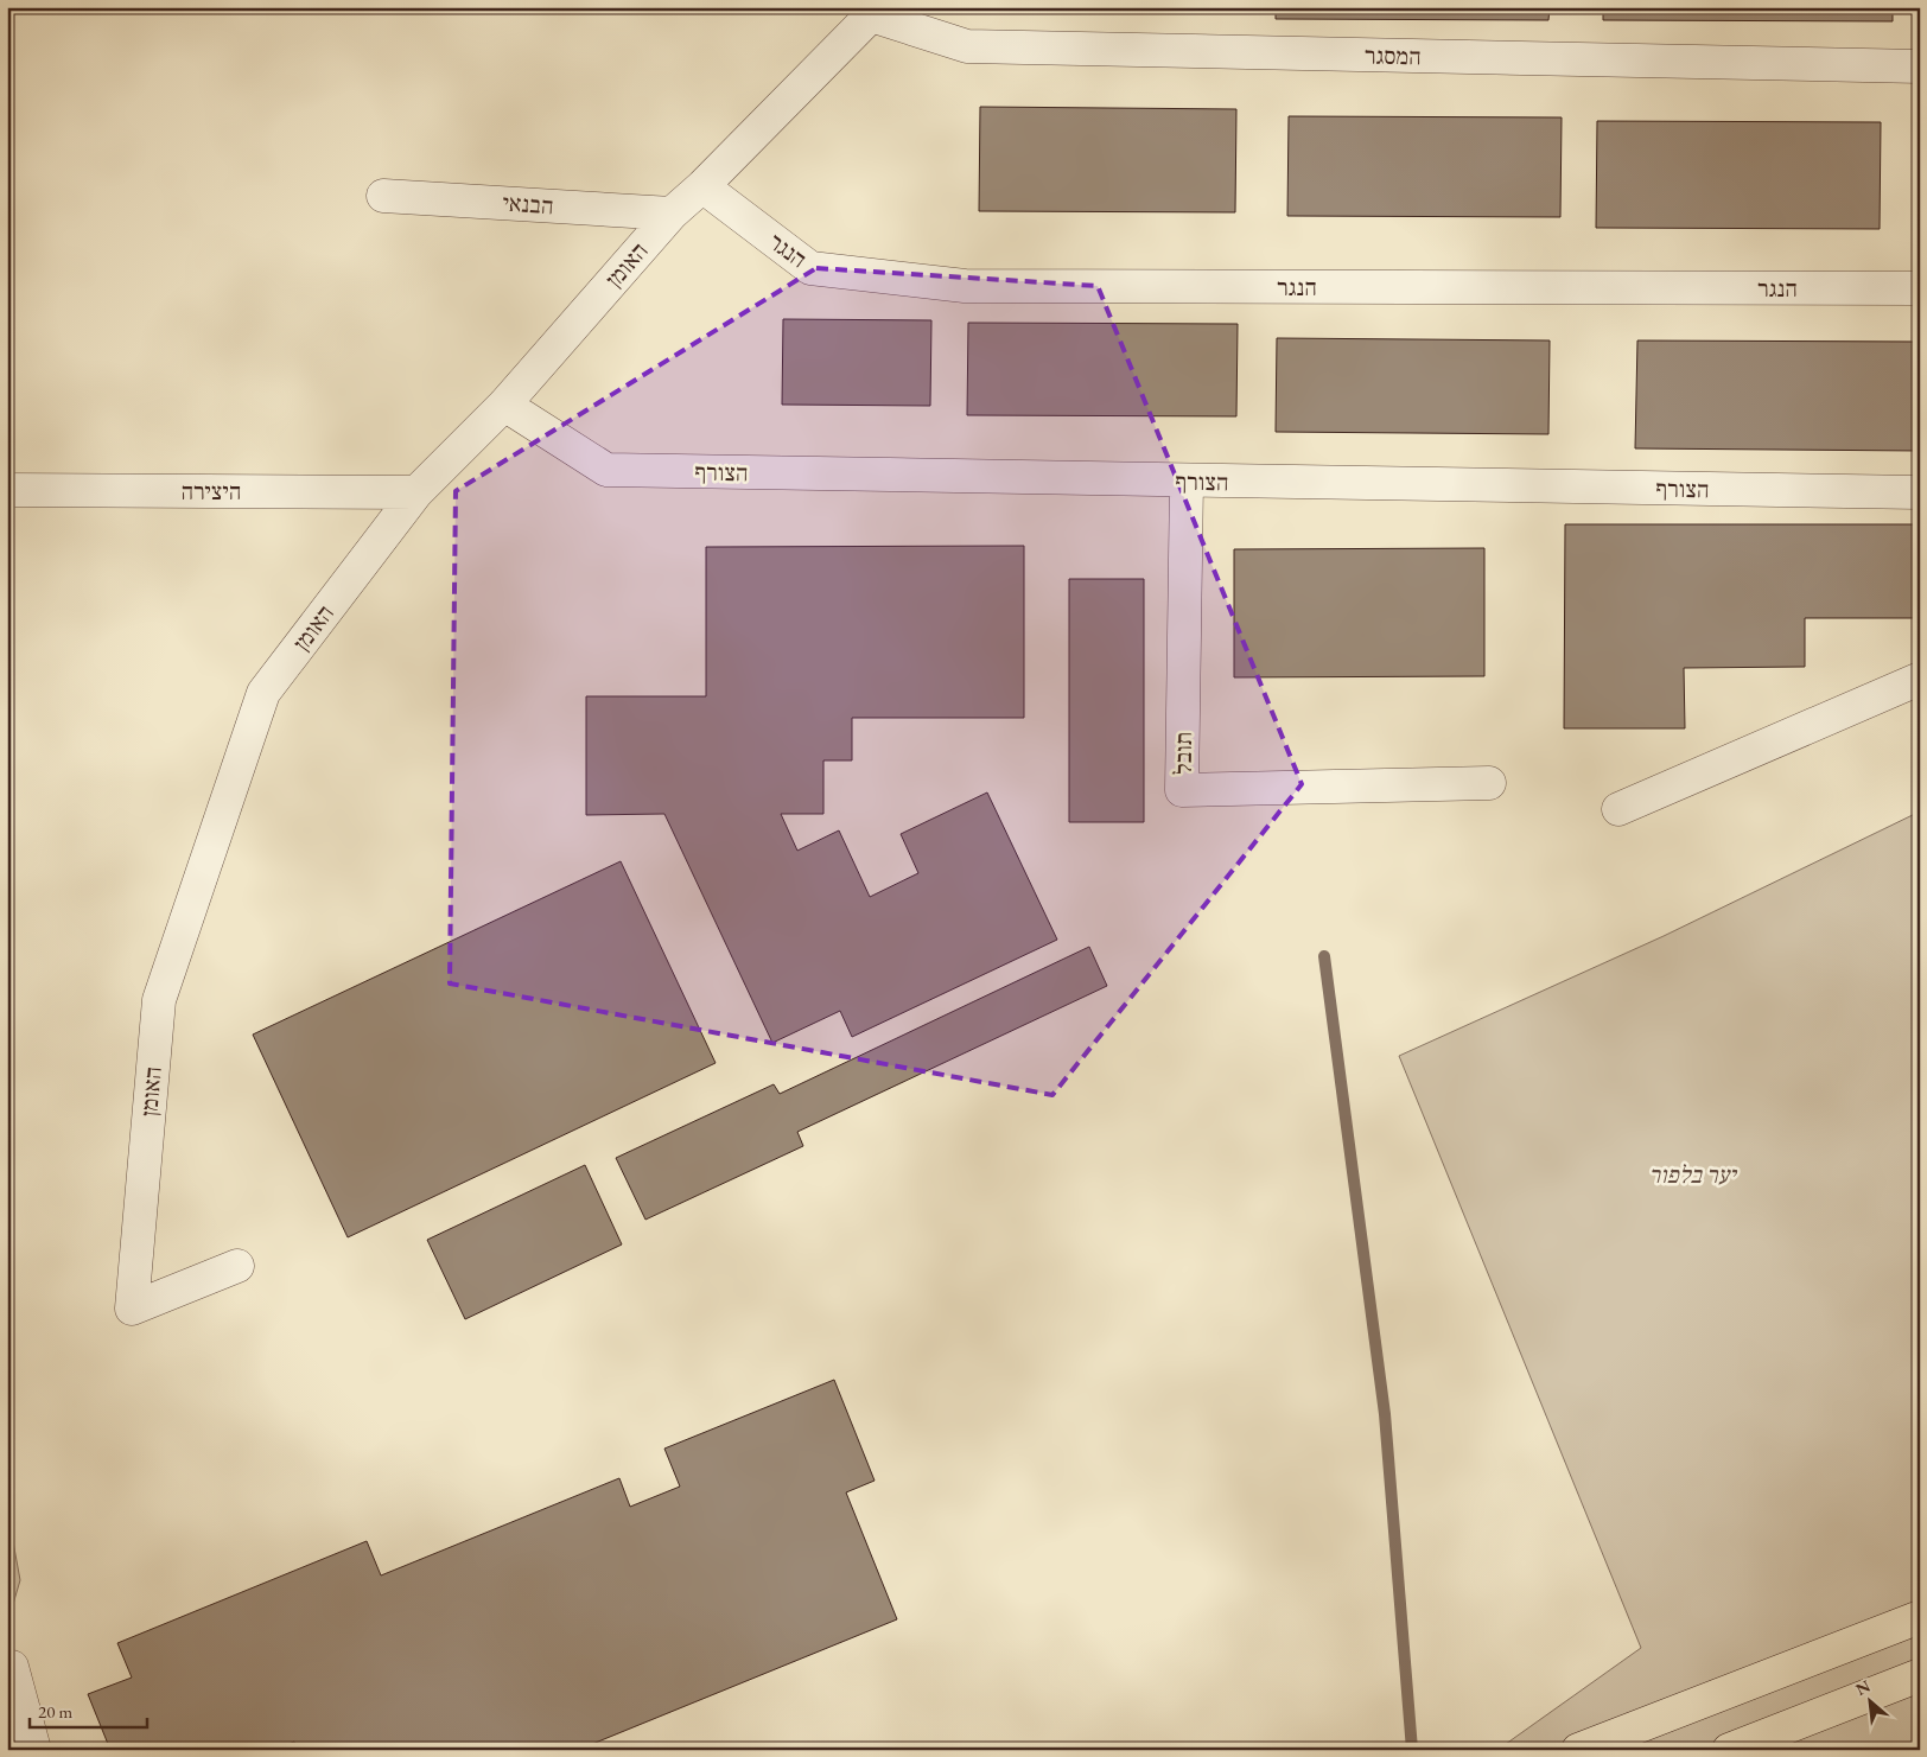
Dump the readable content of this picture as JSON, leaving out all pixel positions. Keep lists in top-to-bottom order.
{
  "streets": {
    "street": [
      "המסגר",
      "הבנאי",
      "הנגר",
      "האומן",
      "הצורף",
      "היצירה",
      "תובל"
    ]
  },
  "crossings": [
    ["המסגר", "האומן"],
    ["הבנאי", "האומן"],
    ["הנגר", "האומן"],
    ["האומן", "הצורף"],
    ["האומן", "היצירה"],
    ["הצורף", "תובל"]
  ],
  "parks": ["יער בלפור"],
  "scale_bar": "20 m",
  "north": "top left"
}
